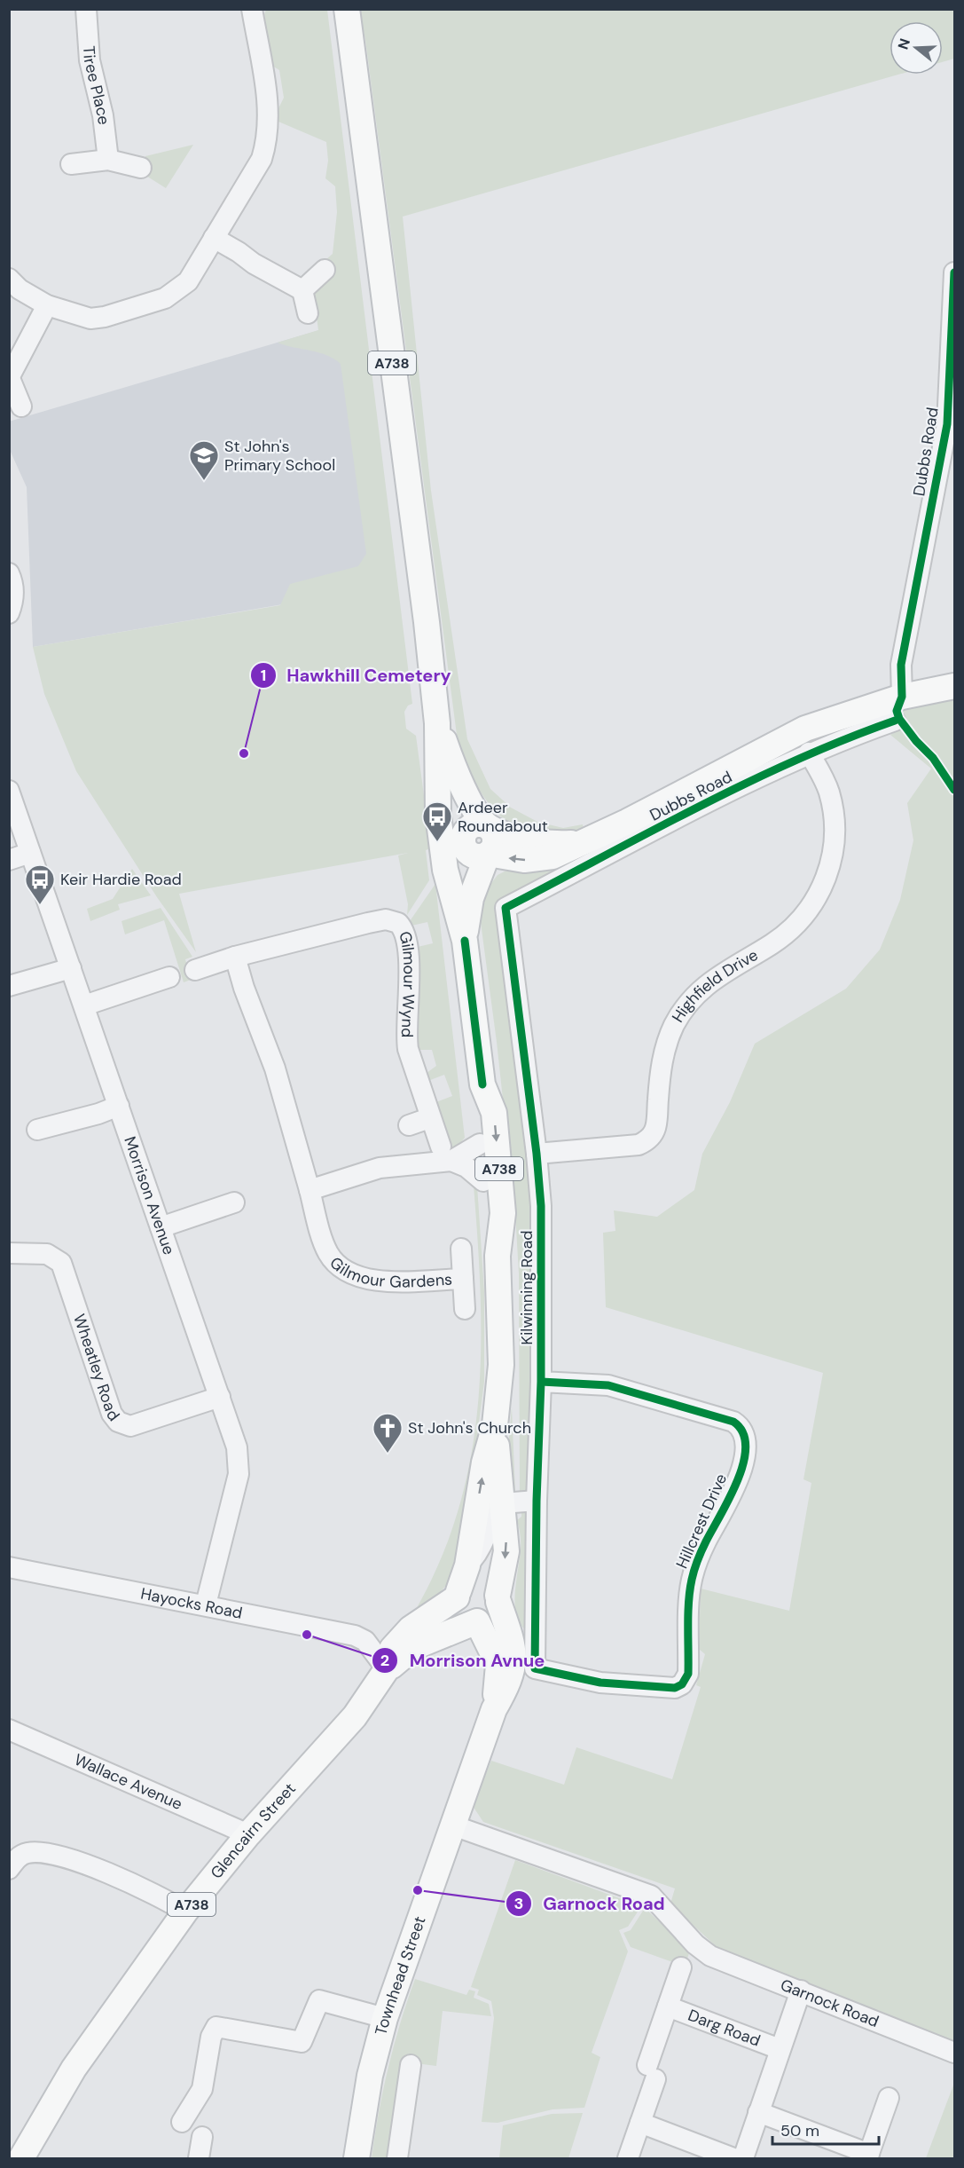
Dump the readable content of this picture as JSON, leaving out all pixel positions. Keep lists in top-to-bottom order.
{
  "streets": {
    "main road": ["A738", "Glencairn Street", "Townhead Street"],
    "street": [
      "Tiree Place",
      "Dubbs Road",
      "Gilmour Wynd",
      "Highfield Drive",
      "Morrison Avenue",
      "Gilmour Gardens",
      "Kilwinning Road",
      "Wheatley Road",
      "Hillcrest Drive",
      "Hayocks Road",
      "Wallace Avenue",
      "Garnock Road",
      "Darg Road"
    ]
  },
  "crossings": [
    ["A738", "Glencairn Street"],
    ["A738", "Townhead Street"],
    ["Dubbs Road", "Highfield Drive"],
    ["Dubbs Road", "Kilwinning Road"],
    ["Highfield Drive", "Kilwinning Road"],
    ["Morrison Avenue", "Wheatley Road"],
    ["Morrison Avenue", "Hayocks Road"],
    ["Kilwinning Road", "Hillcrest Drive"],
    ["Kilwinning Road", "Townhead Street"],
    ["Hayocks Road", "Glencairn Street"],
    ["Wallace Avenue", "Glencairn Street"],
    ["Glencairn Street", "Townhead Street"],
    ["Townhead Street", "Garnock Road"],
    ["Garnock Road", "Darg Road"]
  ],
  "places": {
    "school or university": ["St John's Primary School"],
    "other": ["Hawkhill Cemetery", "Morrison Avnue", "Garnock Road"],
    "bus stop": ["Ardeer Roundabout", "Keir Hardie Road"],
    "church": ["St John's Church"]
  },
  "scale_bar": "50 m",
  "north": "left"
}
